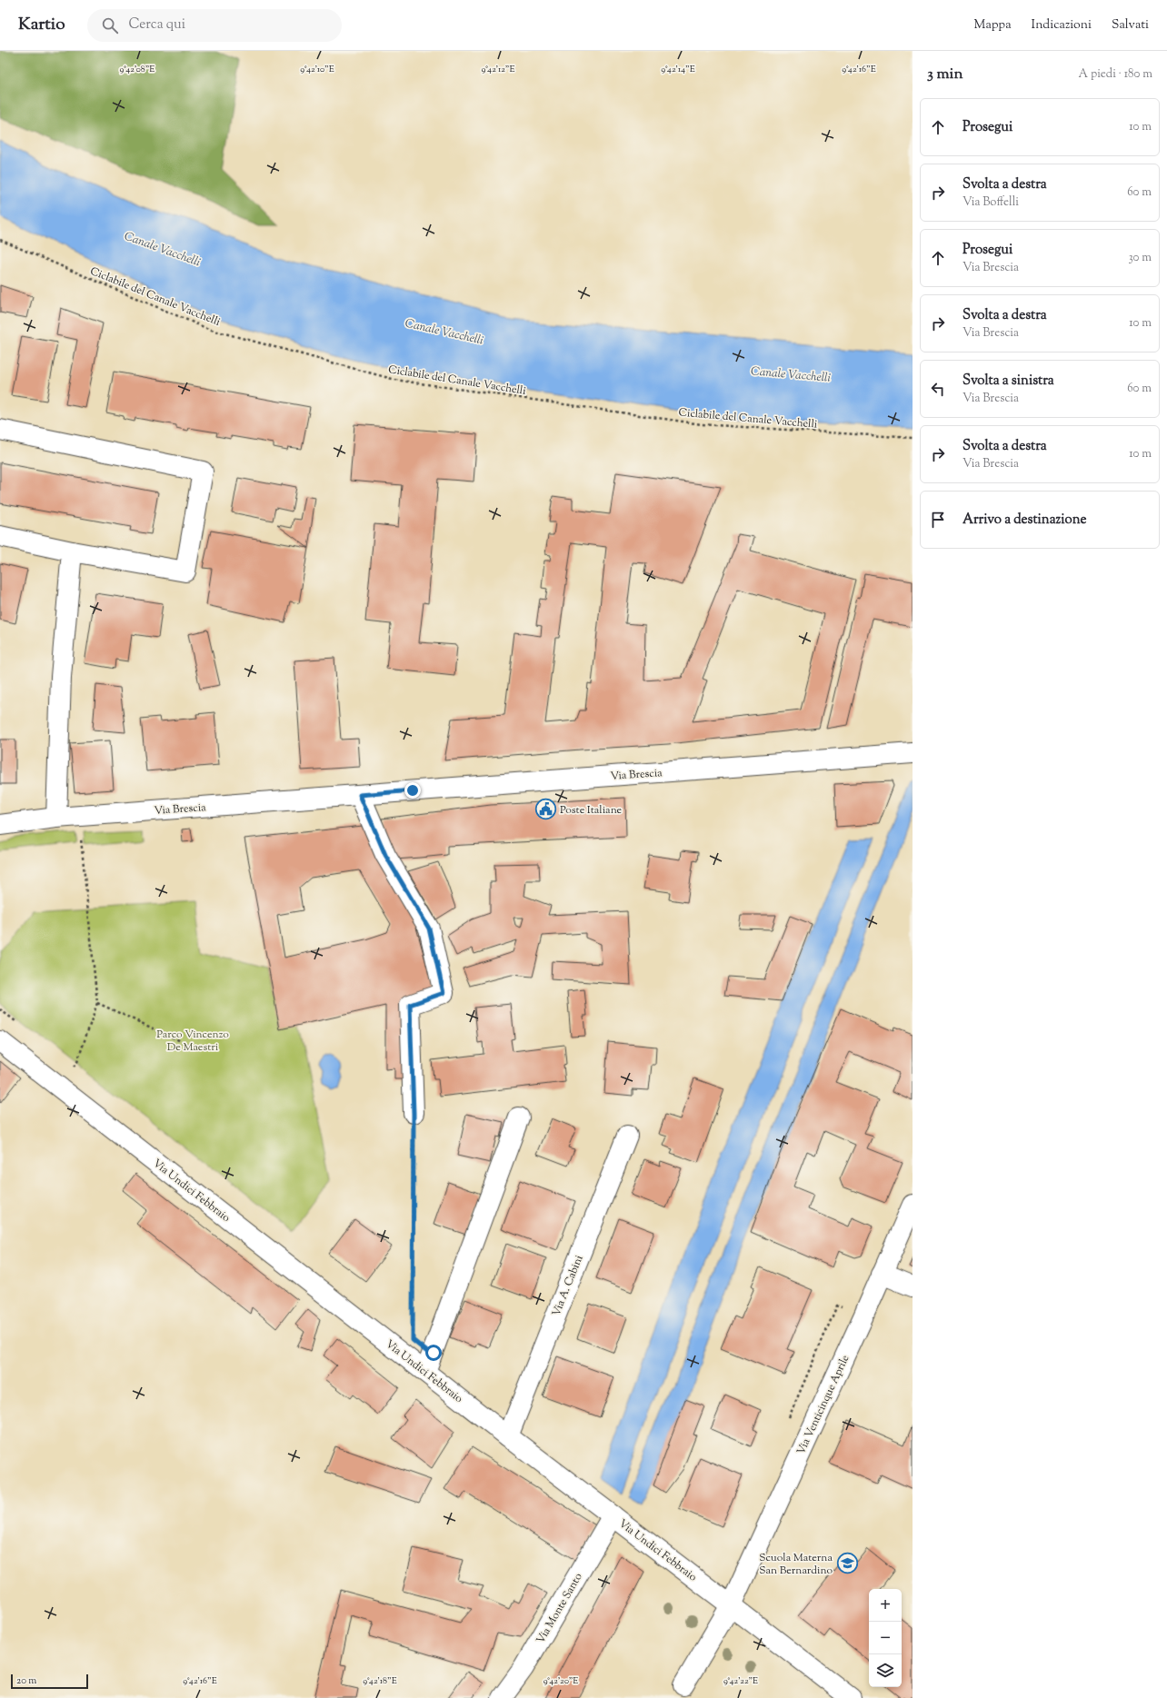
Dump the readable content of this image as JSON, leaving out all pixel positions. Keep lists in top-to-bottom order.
{
  "streets": {
    "street": [
      "Via Brescia",
      "Via Undici Febbraio",
      "Via A. Cabini",
      "Via Venticinque Aprile",
      "Via Monte Santo"
    ],
    "path": ["Ciclabile del Canale Vacchelli"]
  },
  "crossings": [
    ["Via Undici Febbraio", "Via A. Cabini"],
    ["Via Undici Febbraio", "Via Venticinque Aprile"],
    ["Via Undici Febbraio", "Via Monte Santo"]
  ],
  "water": ["Canale Vacchelli"],
  "parks": ["Parco Vincenzo De Maestri"],
  "places": {
    "public building": ["Poste Italiane"],
    "school or university": ["Scuola Materna San Bernardino"]
  },
  "scale_bar": "20 m",
  "page": {
    "header": "Kartio",
    "search": "Cerca qui",
    "nav": ["Mappa", "Indicazioni", "Salvati"],
    "heading": ["3 min", "A piedi · 180 m"],
    "list": [
      ["Prosegui", "10 m"],
      ["Svolta a destra", "Via Boffelli", "60 m"],
      ["Prosegui", "Via Brescia", "30 m"],
      ["Svolta a destra", "Via Brescia", "10 m"],
      ["Svolta a sinistra", "Via Brescia", "60 m"],
      ["Svolta a destra", "Via Brescia", "10 m"],
      "Arrivo a destinazione"
    ],
    "map_buttons": ["+", "−"],
    "scale": "20 m"
  },
  "coordinates": [
    "9°42'12\"E",
    "9°42'08\"E",
    "9°42'10\"E",
    "9°42'14\"E",
    "9°42'16\"E",
    "9°42'18\"E",
    "9°42'20\"E",
    "9°42'22\"E"
  ]
}
